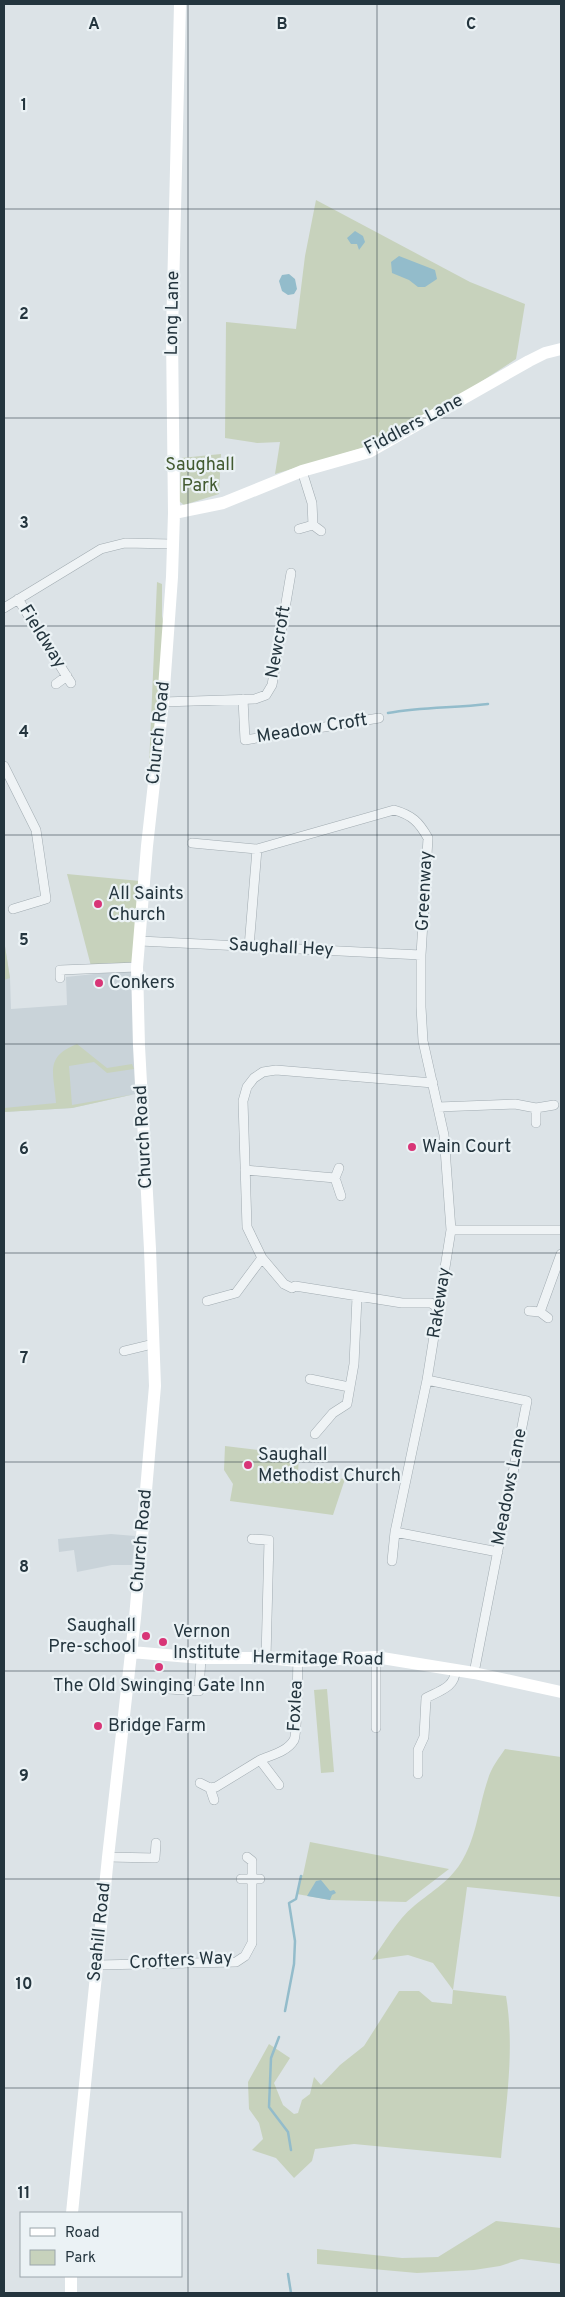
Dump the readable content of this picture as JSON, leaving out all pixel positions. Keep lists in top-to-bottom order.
{
  "streets": {
    "street": [
      "Long Lane",
      "Fiddlers Lane",
      "Fieldway",
      "Newcroft",
      "Meadow Croft",
      "Church Road",
      "Greenway",
      "Saughall Hey",
      "Rakeway",
      "Meadows Lane",
      "Hermitage Road",
      "Foxlea",
      "Seahill Road",
      "Crofters Way"
    ]
  },
  "crossings": [
    ["Long Lane", "Fiddlers Lane"],
    ["Long Lane", "Church Road"],
    ["Newcroft", "Meadow Croft"],
    ["Newcroft", "Church Road"],
    ["Church Road", "Saughall Hey"],
    ["Church Road", "Hermitage Road"],
    ["Church Road", "Seahill Road"],
    ["Greenway", "Saughall Hey"],
    ["Greenway", "Rakeway"],
    ["Rakeway", "Meadows Lane"],
    ["Meadows Lane", "Hermitage Road"],
    ["Hermitage Road", "Foxlea"],
    ["Hermitage Road", "Seahill Road"],
    ["Seahill Road", "Crofters Way"]
  ],
  "parks": ["Saughall Park"],
  "places": [
    "All Saints Church",
    "Conkers",
    "Wain Court",
    "Saughall Methodist Church",
    "Saughall Pre-school",
    "Vernon Institute",
    "The Old Swinging Gate Inn",
    "Bridge Farm"
  ],
  "legend": ["Road", "Park"],
  "grid": {
    "columns": ["A", "B", "C"],
    "rows": [
      "1",
      "2",
      "3",
      "4",
      "5",
      "6",
      "7",
      "8",
      "9",
      "10",
      "11"
    ]
  }
}
